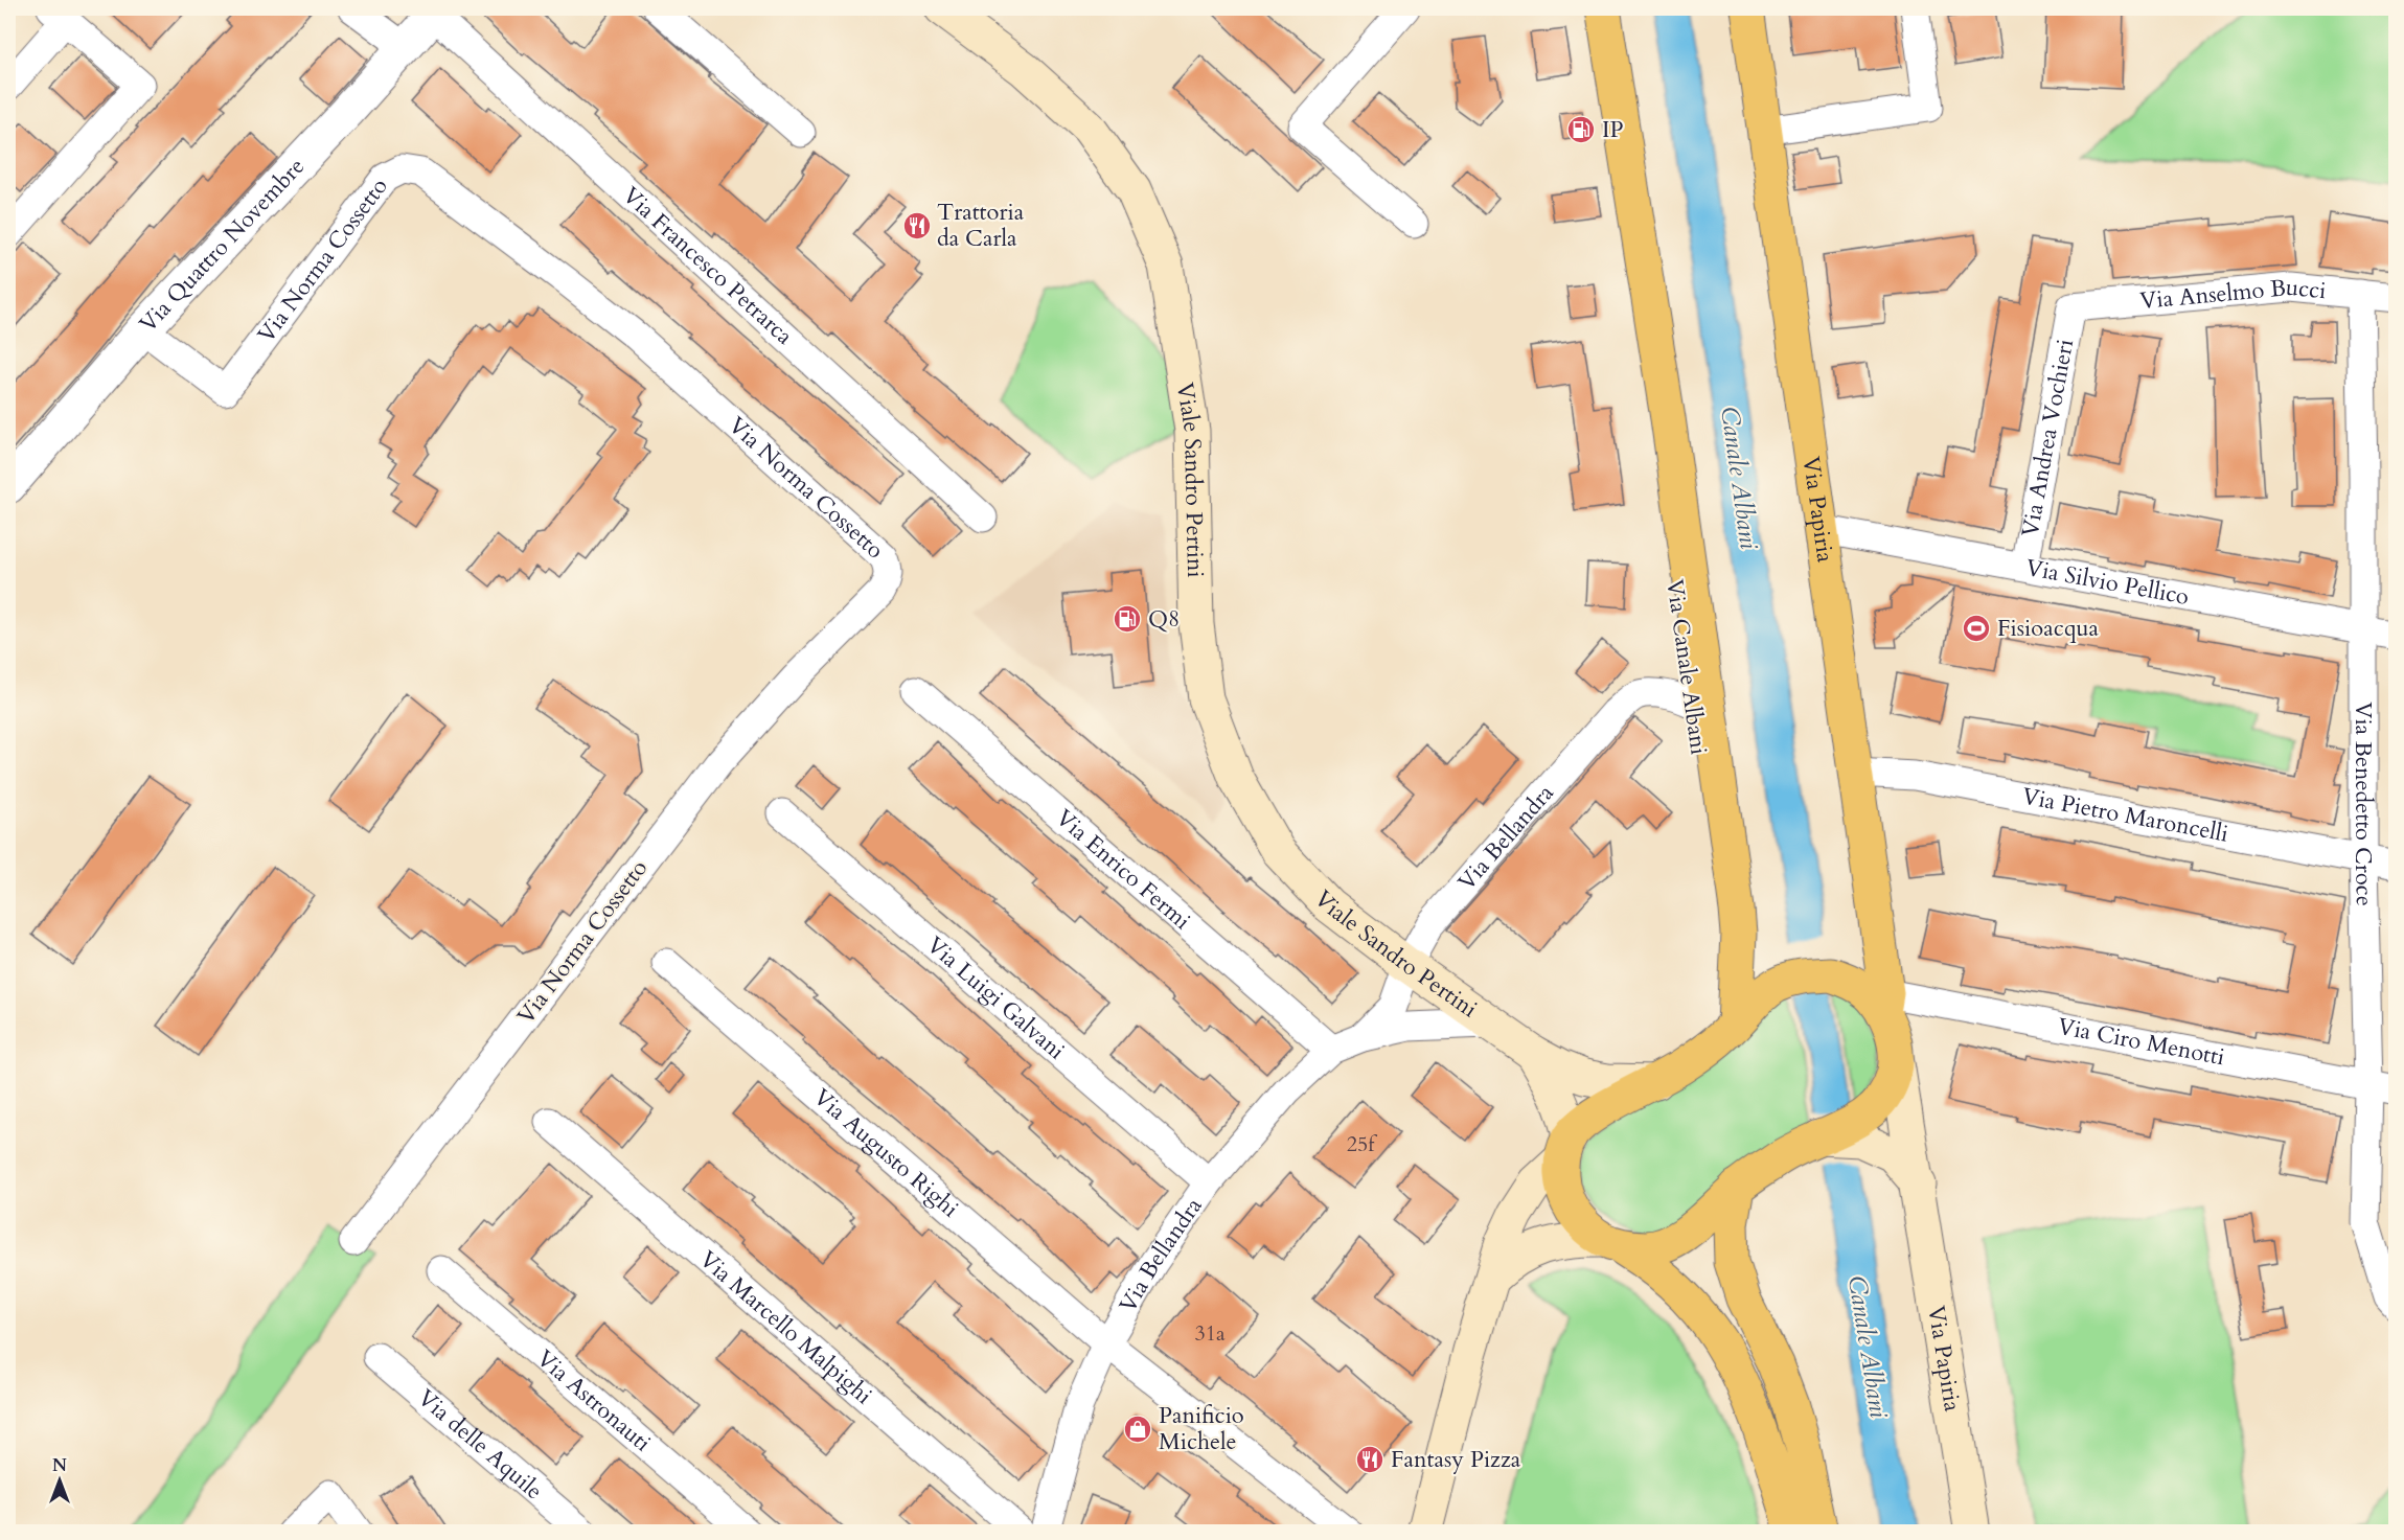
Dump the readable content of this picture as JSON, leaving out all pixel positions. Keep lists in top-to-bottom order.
{
  "streets": {
    "main road": ["Viale Sandro Pertini", "Via Papiria", "Via Canale Albani"],
    "street": [
      "Via Quattro Novembre",
      "Via Norma Cossetto",
      "Via Francesco Petrarca",
      "Via Anselmo Bucci",
      "Via Andrea Vochieri",
      "Via Silvio Pellico",
      "Via Benedetto Croce",
      "Via Pietro Maroncelli",
      "Via Bellandra",
      "Via Enrico Fermi",
      "Via Luigi Galvani",
      "Via Ciro Menotti",
      "Via Augusto Righi",
      "Via Marcello Malpighi",
      "Via Astronauti",
      "Via delle Aquile"
    ]
  },
  "crossings": [
    ["Via Quattro Novembre", "Via Norma Cossetto"],
    ["Via Quattro Novembre", "Via Francesco Petrarca"],
    ["Via Anselmo Bucci", "Via Andrea Vochieri"],
    ["Via Anselmo Bucci", "Via Benedetto Croce"],
    ["Via Andrea Vochieri", "Via Silvio Pellico"],
    ["Viale Sandro Pertini", "Via Bellandra"],
    ["Via Papiria", "Via Silvio Pellico"],
    ["Via Papiria", "Via Pietro Maroncelli"],
    ["Via Papiria", "Via Ciro Menotti"],
    ["Via Silvio Pellico", "Via Benedetto Croce"],
    ["Via Canale Albani", "Via Bellandra"],
    ["Via Benedetto Croce", "Via Pietro Maroncelli"],
    ["Via Benedetto Croce", "Via Ciro Menotti"],
    ["Via Bellandra", "Via Enrico Fermi"],
    ["Via Bellandra", "Via Luigi Galvani"],
    ["Via Bellandra", "Via Augusto Righi"]
  ],
  "water": ["Canale Albani"],
  "places": {
    "fuel station": ["IP", "Q8"],
    "restaurant": ["Trattoria da Carla", "Fantasy Pizza"],
    "sports": ["Fisioacqua"],
    "shop": ["Panificio Michele"]
  },
  "house_numbers": ["25f", "31a"],
  "north": "top"
}
